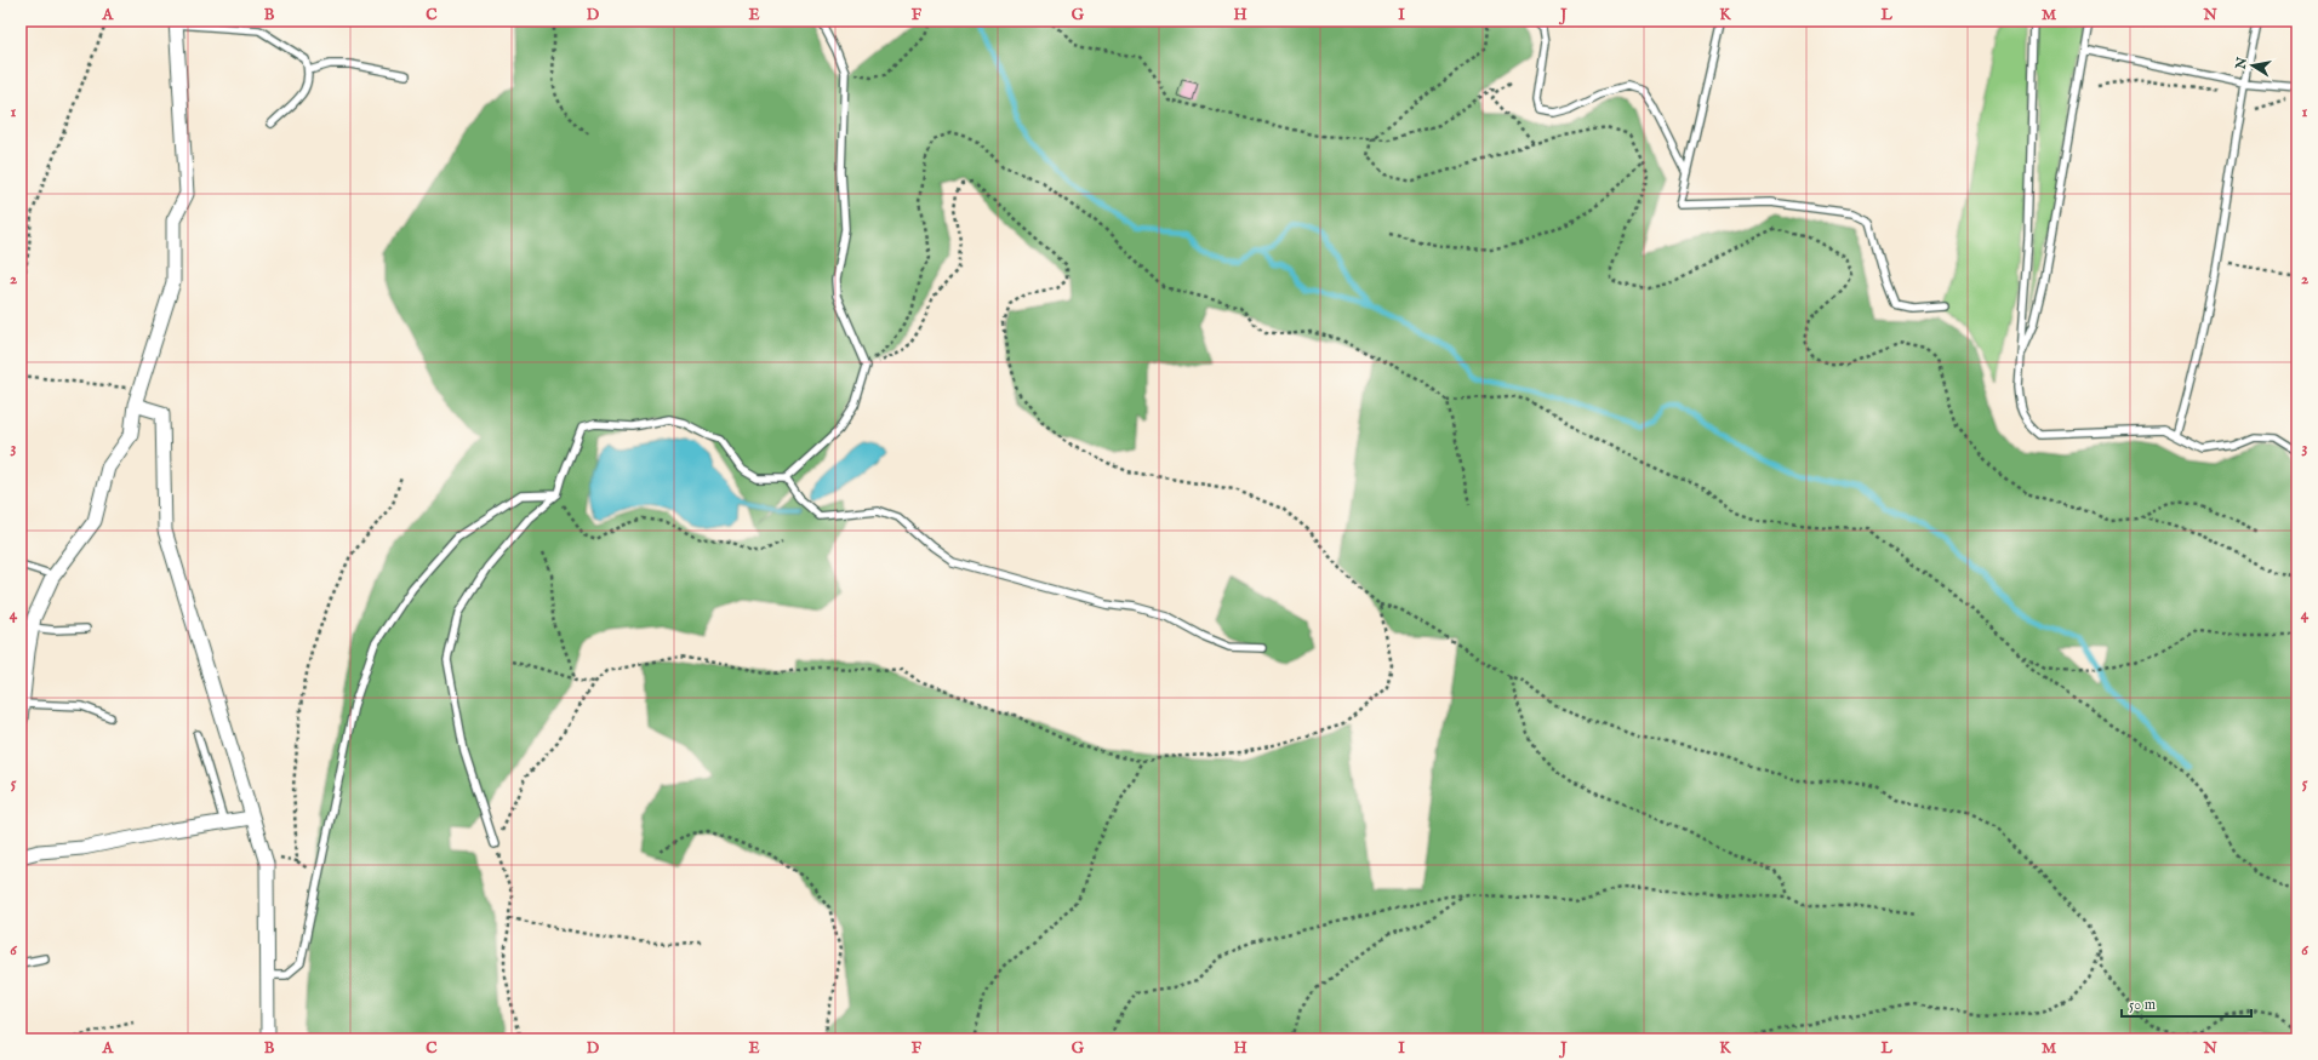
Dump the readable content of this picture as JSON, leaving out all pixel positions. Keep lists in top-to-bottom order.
{
  "scale_bar": "50 m",
  "north": "left",
  "grid": {
    "columns": [
      "A",
      "B",
      "C",
      "D",
      "E",
      "F",
      "G",
      "H",
      "I",
      "J",
      "K",
      "L",
      "M",
      "N"
    ],
    "rows": [
      "1",
      "2",
      "3",
      "4",
      "5",
      "6"
    ]
  }
}
